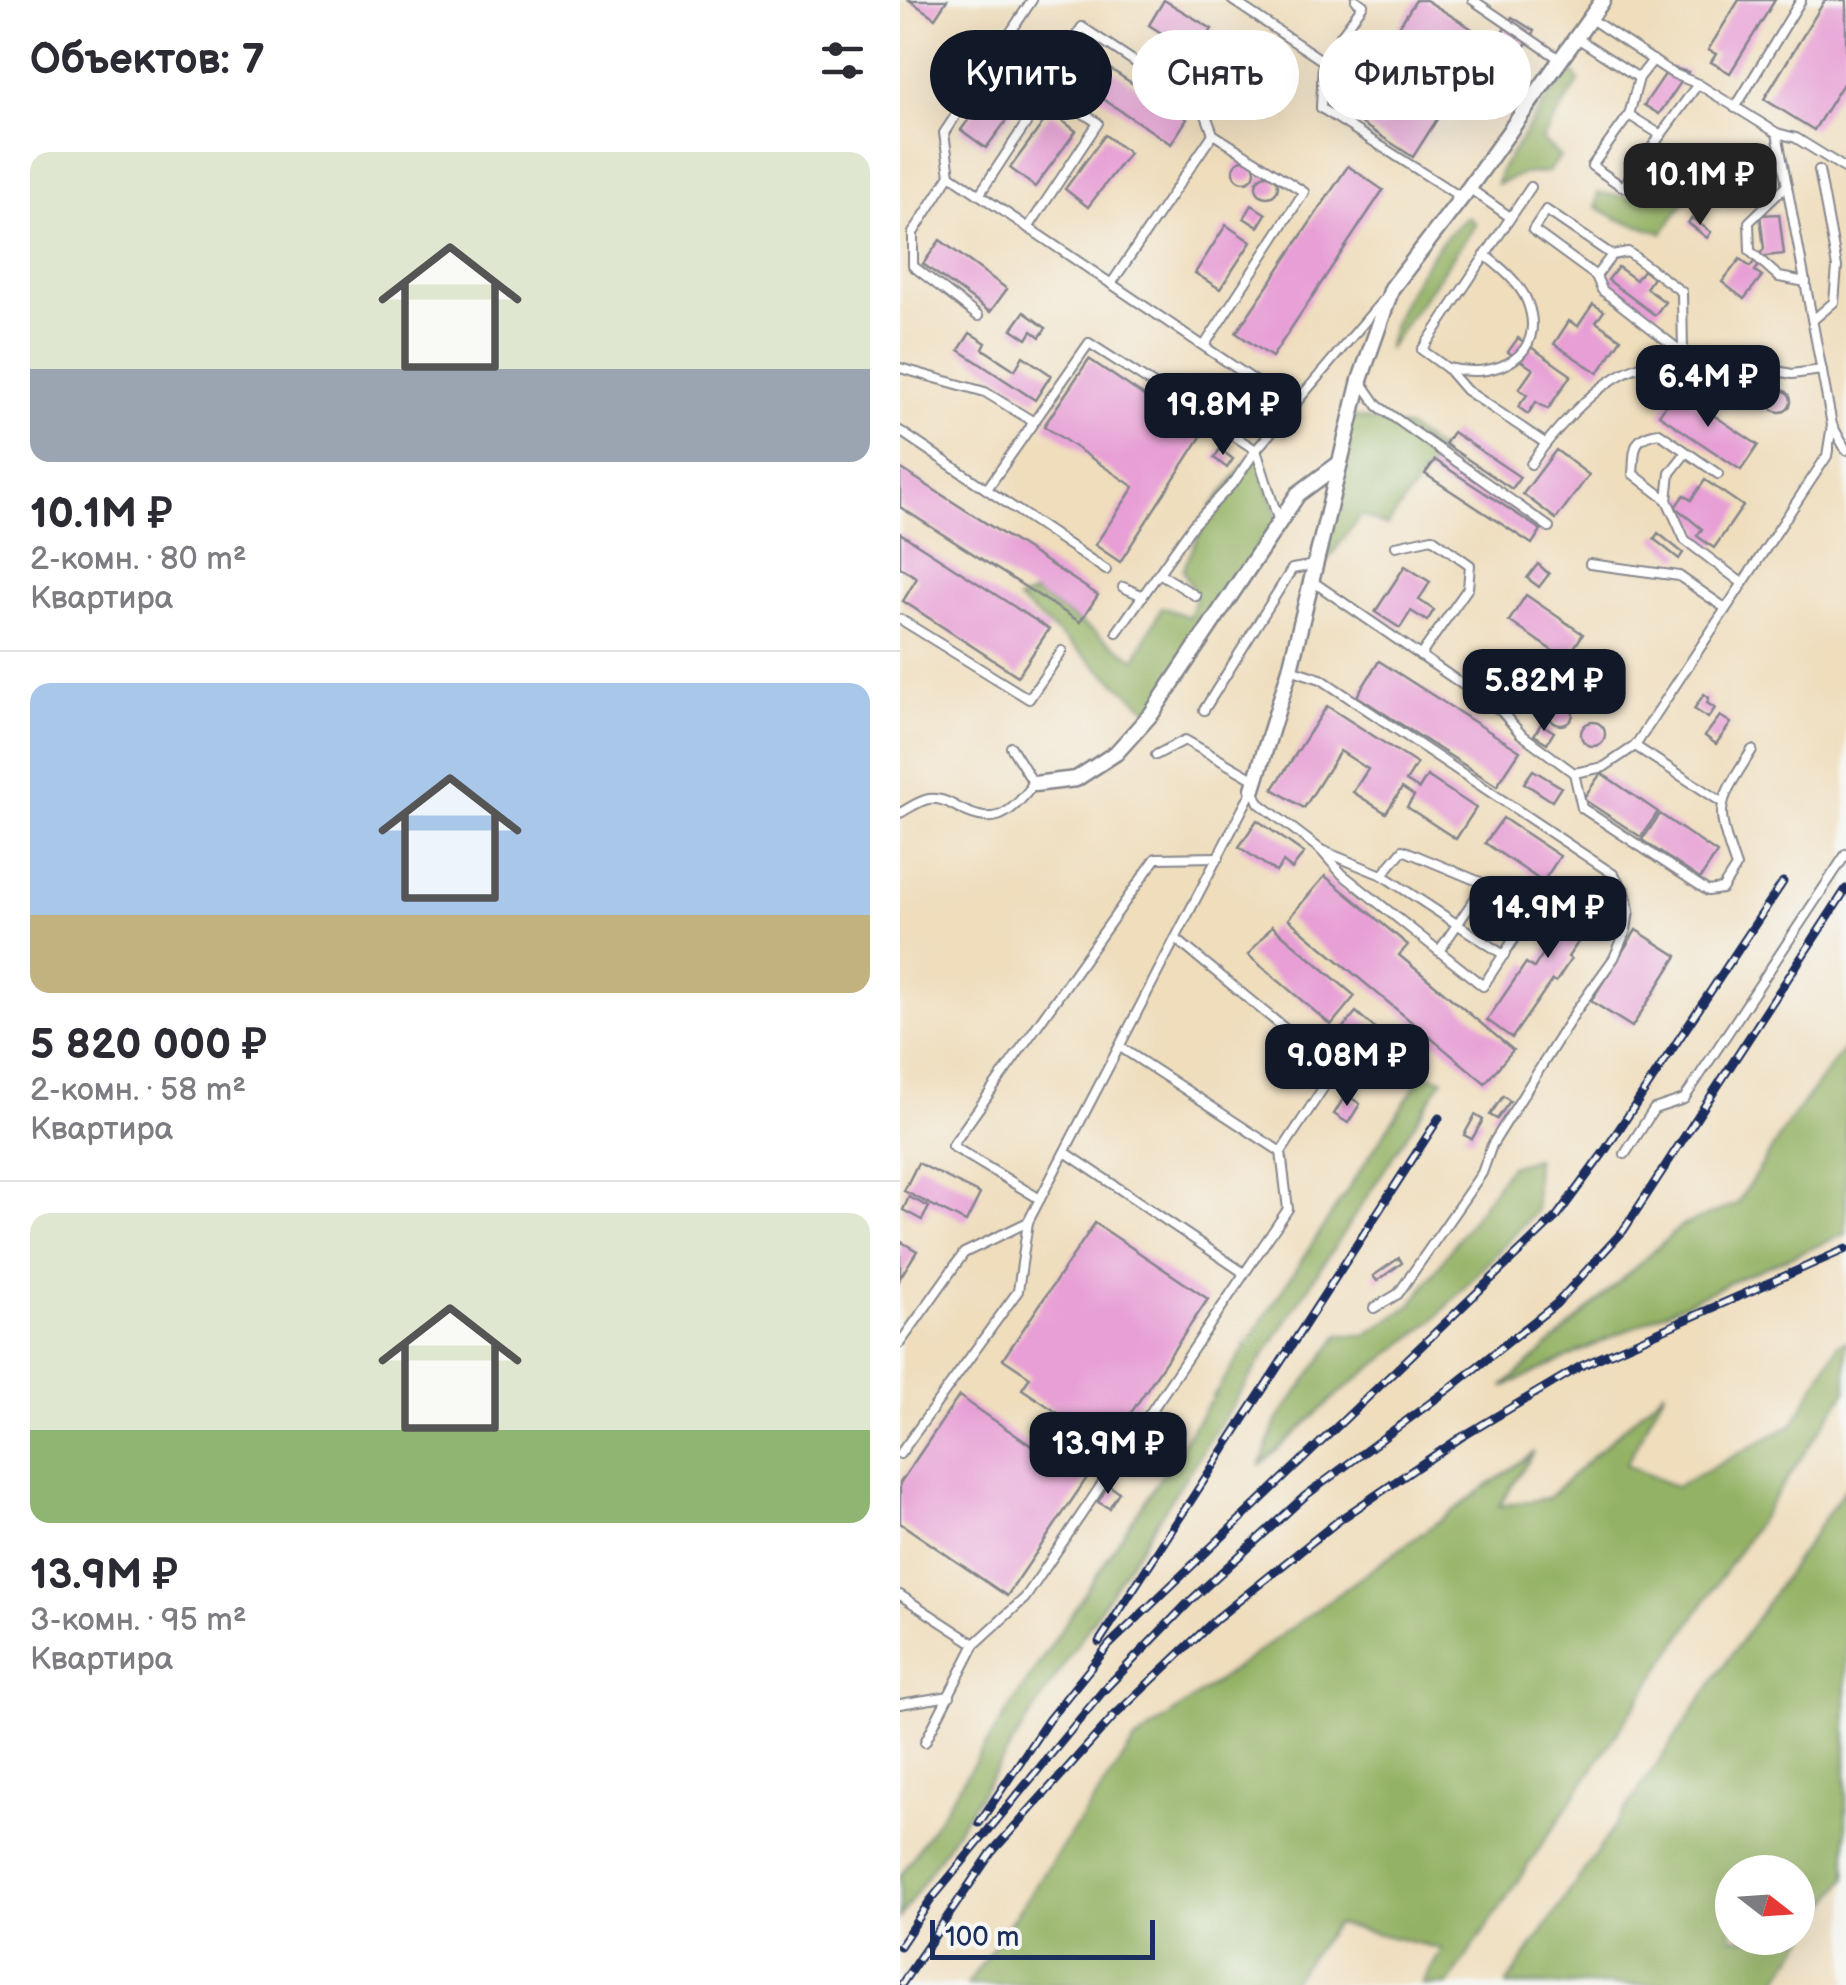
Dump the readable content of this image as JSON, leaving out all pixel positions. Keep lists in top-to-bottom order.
{
  "scale_bar": "100 m",
  "north": "right",
  "page": {
    "heading": "Объектов: 7",
    "chip": ["Купить", "Снять", "Фильтры"],
    "list": [
      {
        "name": "10.1M ₽",
        "note": "2-комн. · 80 m² · Квартира"
      },
      {
        "name": "5 820 000 ₽",
        "note": "2-комн. · 58 m² · Квартира"
      },
      {
        "name": "13.9M ₽",
        "note": "3-комн. · 95 m² · Квартира"
      }
    ],
    "price": [
      "10.1M ₽",
      "6.4M ₽",
      "19.8M ₽",
      "5.82M ₽",
      "14.9M ₽",
      "9.08M ₽",
      "13.9M ₽"
    ],
    "scale": "100 m"
  }
}
